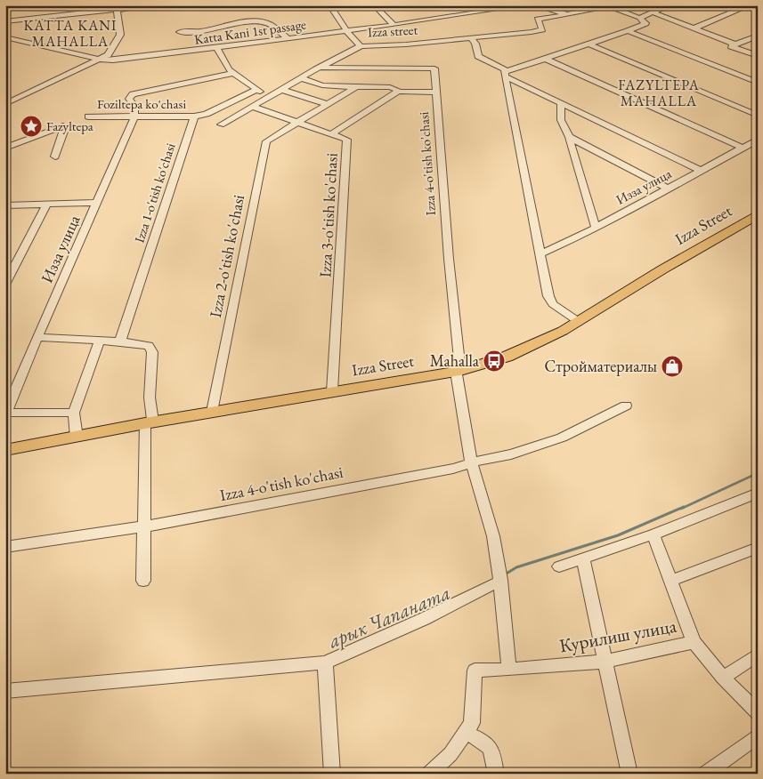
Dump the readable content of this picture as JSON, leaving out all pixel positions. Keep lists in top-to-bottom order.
{
  "streets": {
    "main road": ["Izza Street"],
    "street": [
      "Izza street",
      "Katta Kani 1st passage",
      "Foziltepa ko'chasi",
      "Izza 4-o'tish ko'chasi",
      "Изза улица",
      "Izza 1-o'tish ko'chasi",
      "Izza 3-o'tish ko'chasi",
      "Izza 2-o'tish ko'chasi",
      "Курилиш улица"
    ]
  },
  "crossings": [
    ["Izza street", "Izza 4-o'tish ko'chasi"],
    ["Izza street", "Izza 3-o'tish ko'chasi"],
    ["Foziltepa ko'chasi", "Изза улица"],
    ["Foziltepa ko'chasi", "Izza 1-o'tish ko'chasi"],
    ["Izza 4-o'tish ko'chasi", "Izza Street"],
    ["Izza 3-o'tish ko'chasi", "Izza Street"],
    ["Izza 3-o'tish ko'chasi", "Izza 2-o'tish ko'chasi"],
    ["Izza Street", "Izza 2-o'tish ko'chasi"]
  ],
  "districts": ["KATTA KANI MAHALLA", "FAZYLTEPA MAHALLA"],
  "water": ["арык Чапаната"],
  "places": {
    "place": ["Fazyltepa"],
    "bus stop": ["Mahalla"],
    "shop": ["Стройматериалы"]
  }
}
